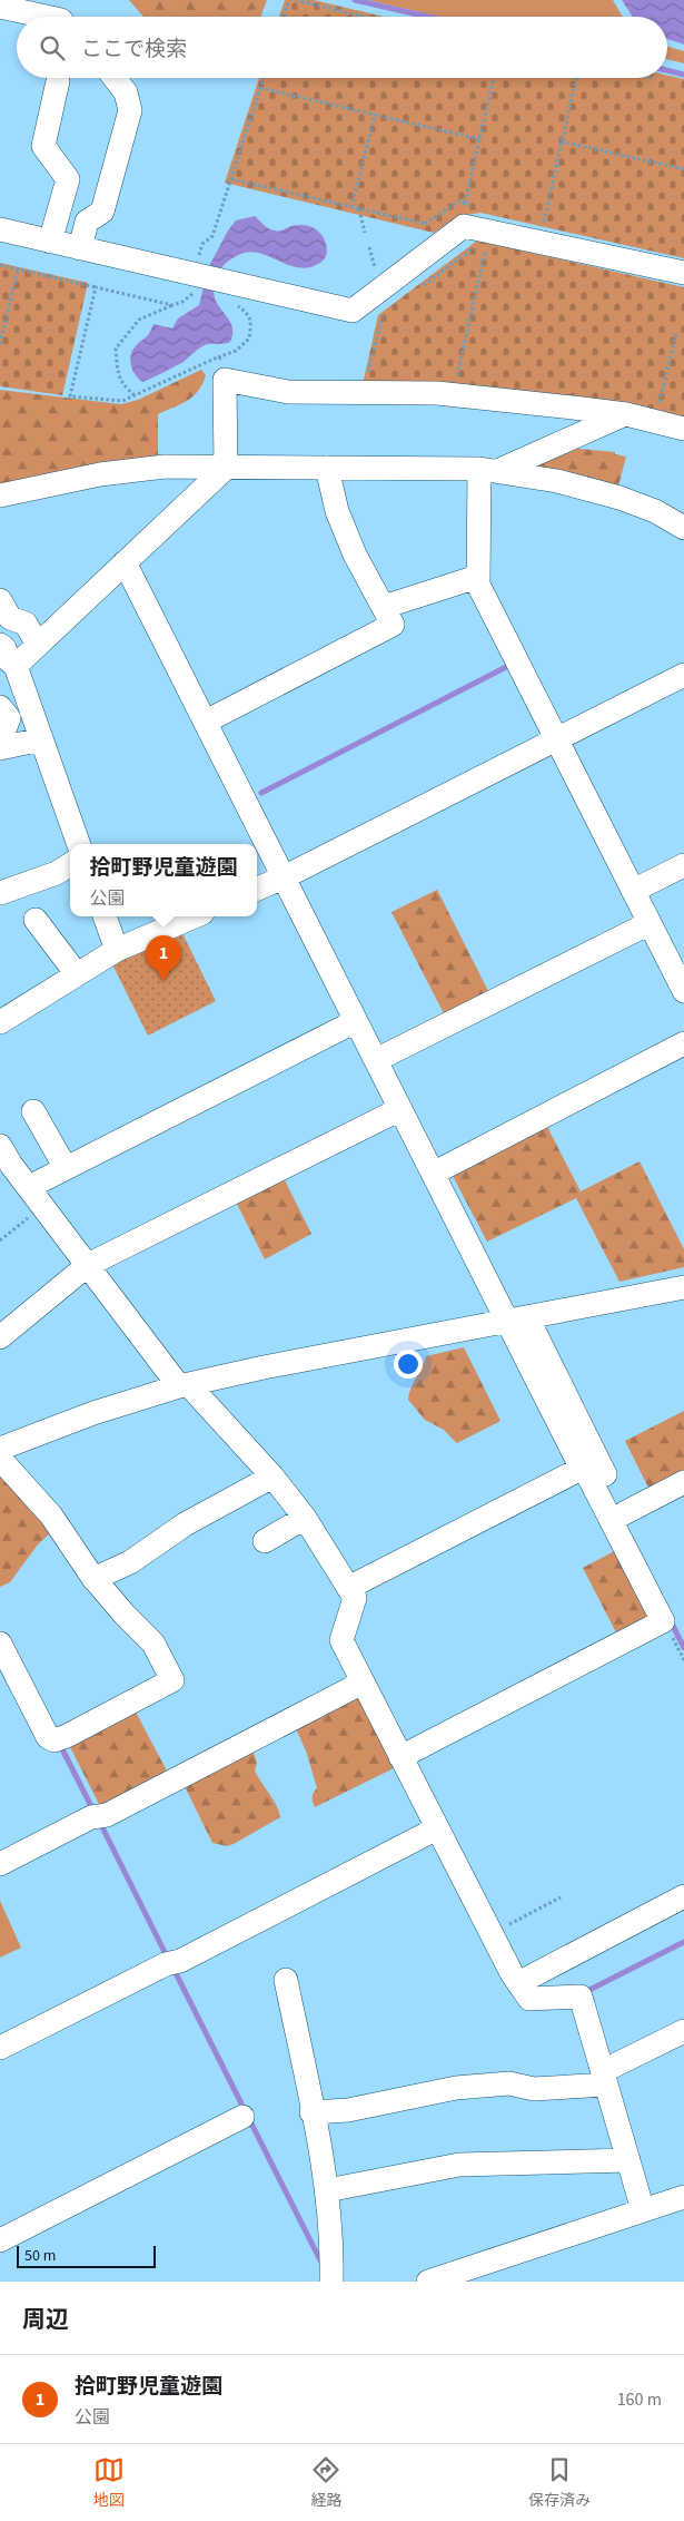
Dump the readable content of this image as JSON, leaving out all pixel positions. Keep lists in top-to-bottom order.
{
  "scale_bar": "50 m",
  "page": {
    "search": "ここで検索",
    "popup": ["拾町野児童遊園", "公園"],
    "pins": "1",
    "scale": "50 m",
    "heading": "周辺",
    "list": [
      {
        "mark": "1",
        "name": "拾町野児童遊園",
        "note": "公園",
        "value": "160 m"
      }
    ],
    "nav": ["地図", "経路", "保存済み"]
  }
}
